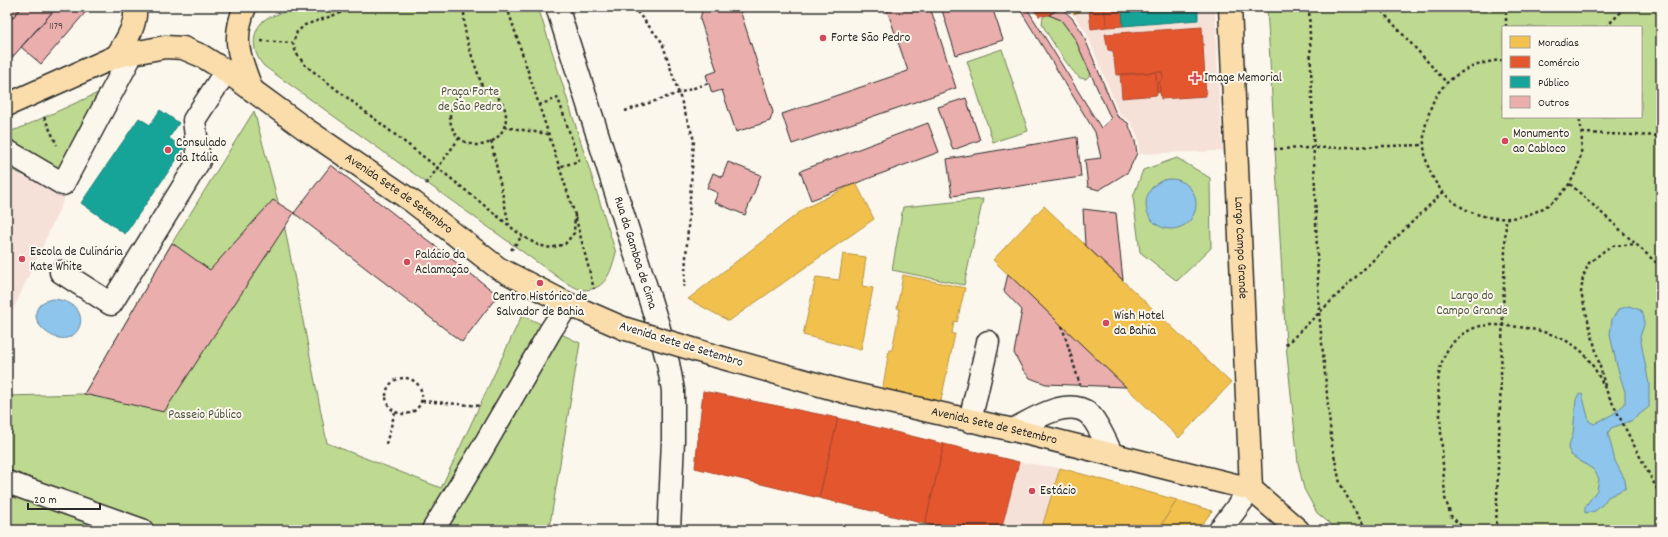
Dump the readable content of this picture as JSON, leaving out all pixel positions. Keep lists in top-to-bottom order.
{
  "streets": {
    "main road": ["Avenida Sete de Setembro", "Largo Campo Grande"],
    "street": ["Rua da Gamboa de Cima"]
  },
  "crossings": [
    ["Avenida Sete de Setembro", "Largo Campo Grande"]
  ],
  "parks": ["Praça Forte de São Pedro", "Largo do Campo Grande", "Passeio Público"],
  "places": {
    "other": [
      "Forte São Pedro",
      "Monumento ao Cabloco",
      "Consulado da Itália",
      "Escola de Culinária Kate White",
      "Palácio da Aclamação",
      "Centro Histórico de Salvador de Bahia",
      "Wish Hotel da Bahia",
      "Estácio"
    ],
    "health": ["Image Memorial"]
  },
  "house_numbers": ["1179"],
  "legend": [
    "Moradias",
    "Comércio",
    "Público",
    "Outros"
  ],
  "scale_bar": "20 m"
}
